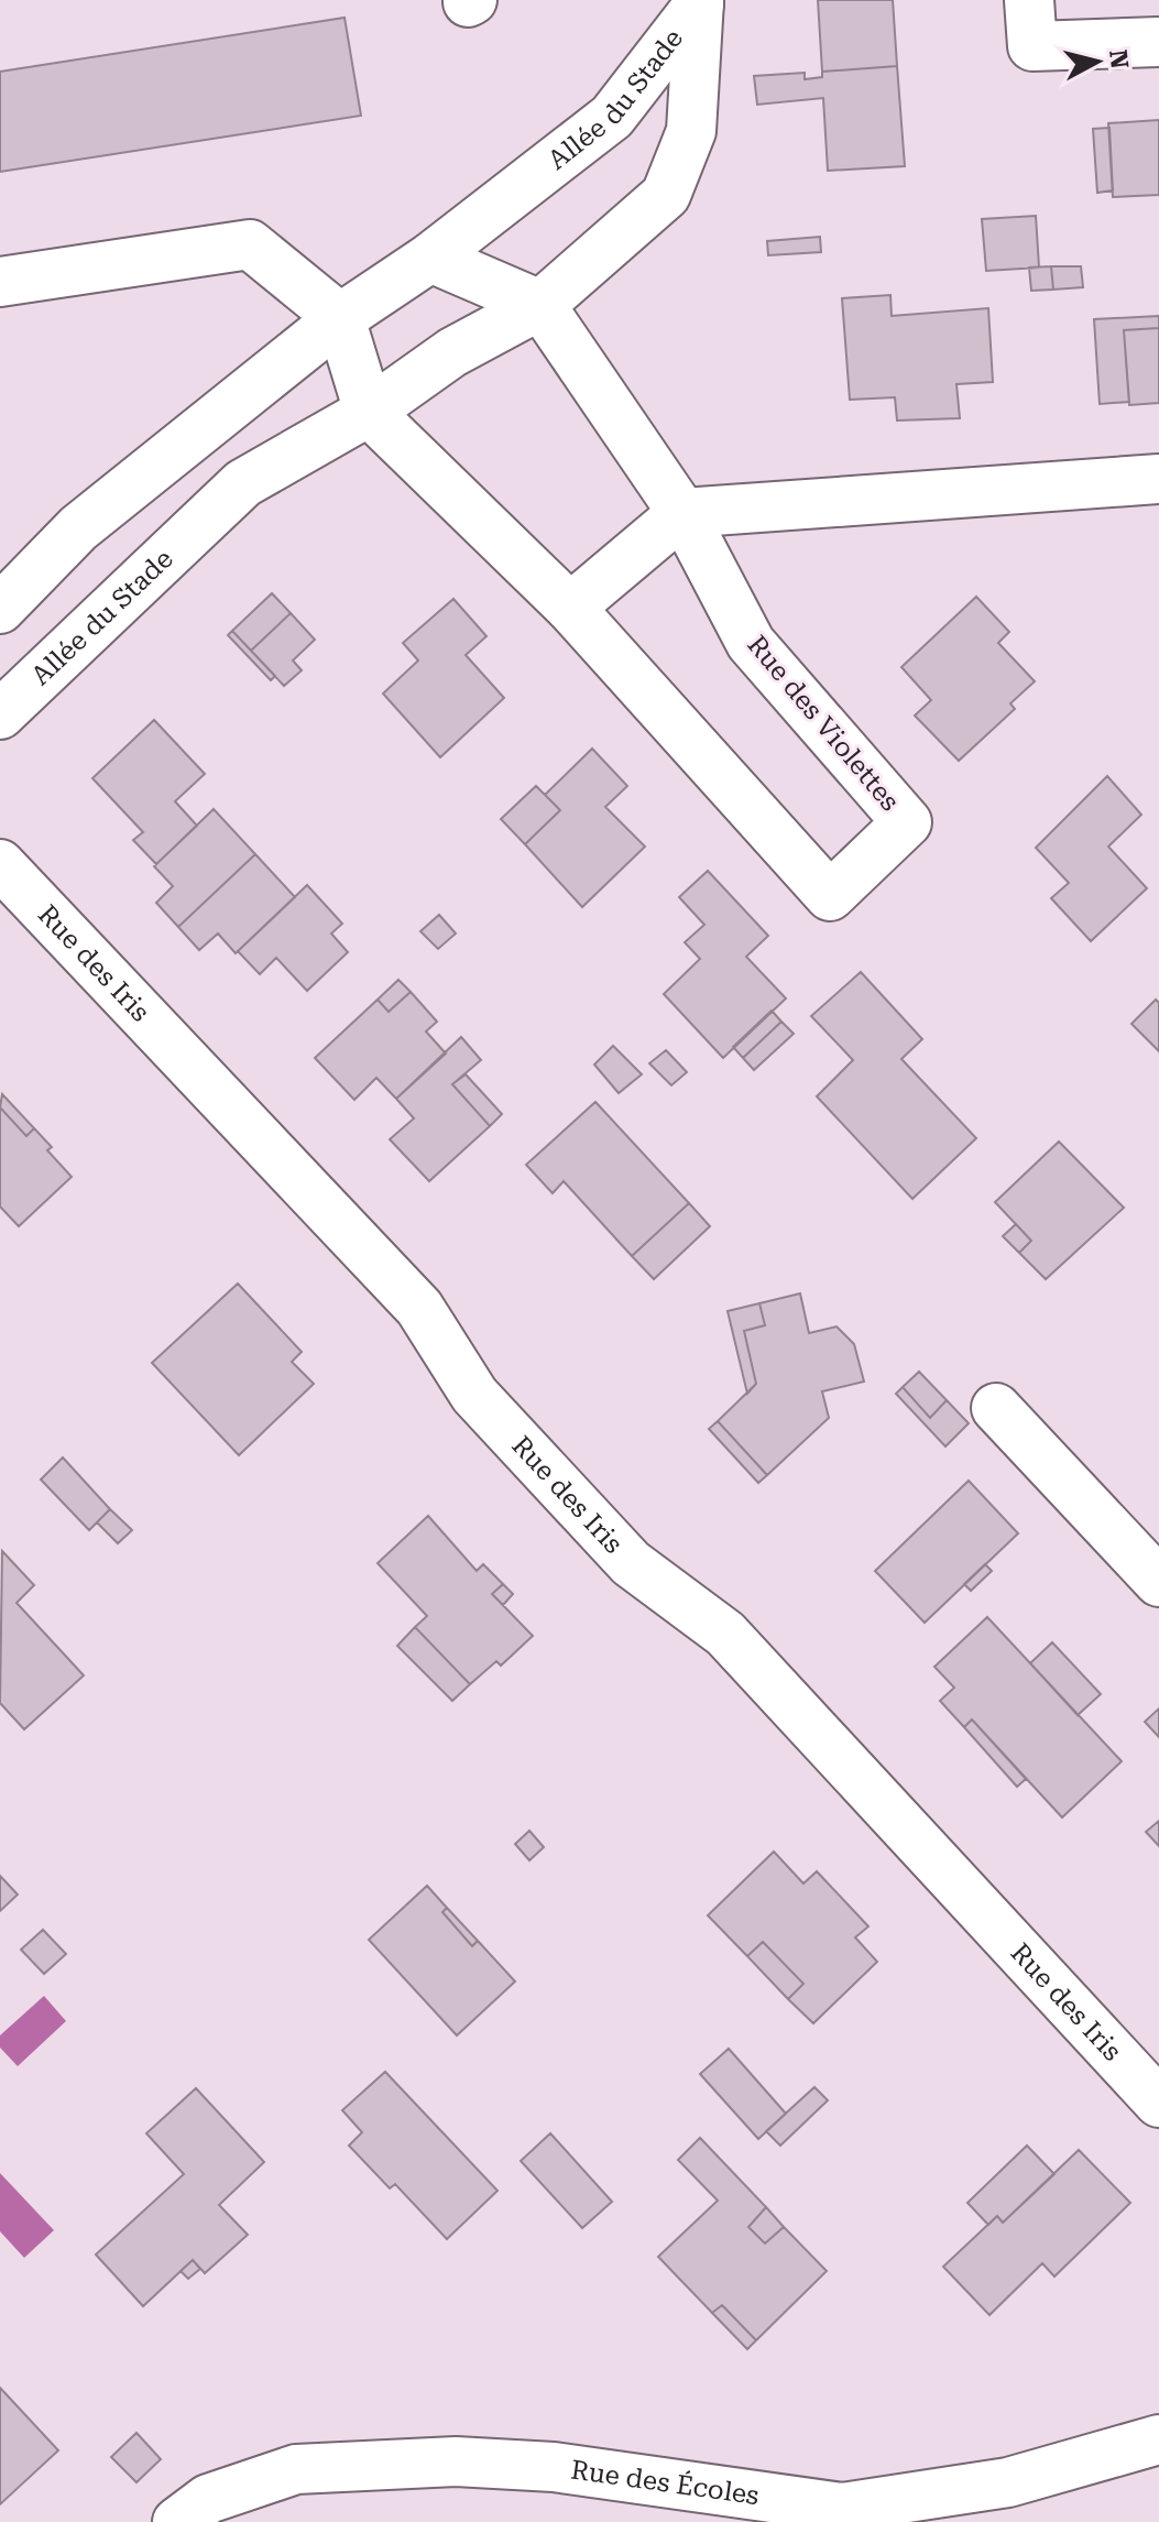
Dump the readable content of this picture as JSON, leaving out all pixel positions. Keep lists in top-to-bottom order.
{
  "streets": {
    "street": [
      "Allée du Stade",
      "Rue des Violettes",
      "Rue des Iris",
      "Rue des Écoles"
    ]
  },
  "crossings": [
    ["Allée du Stade", "Rue des Violettes"]
  ],
  "north": "right"
}
